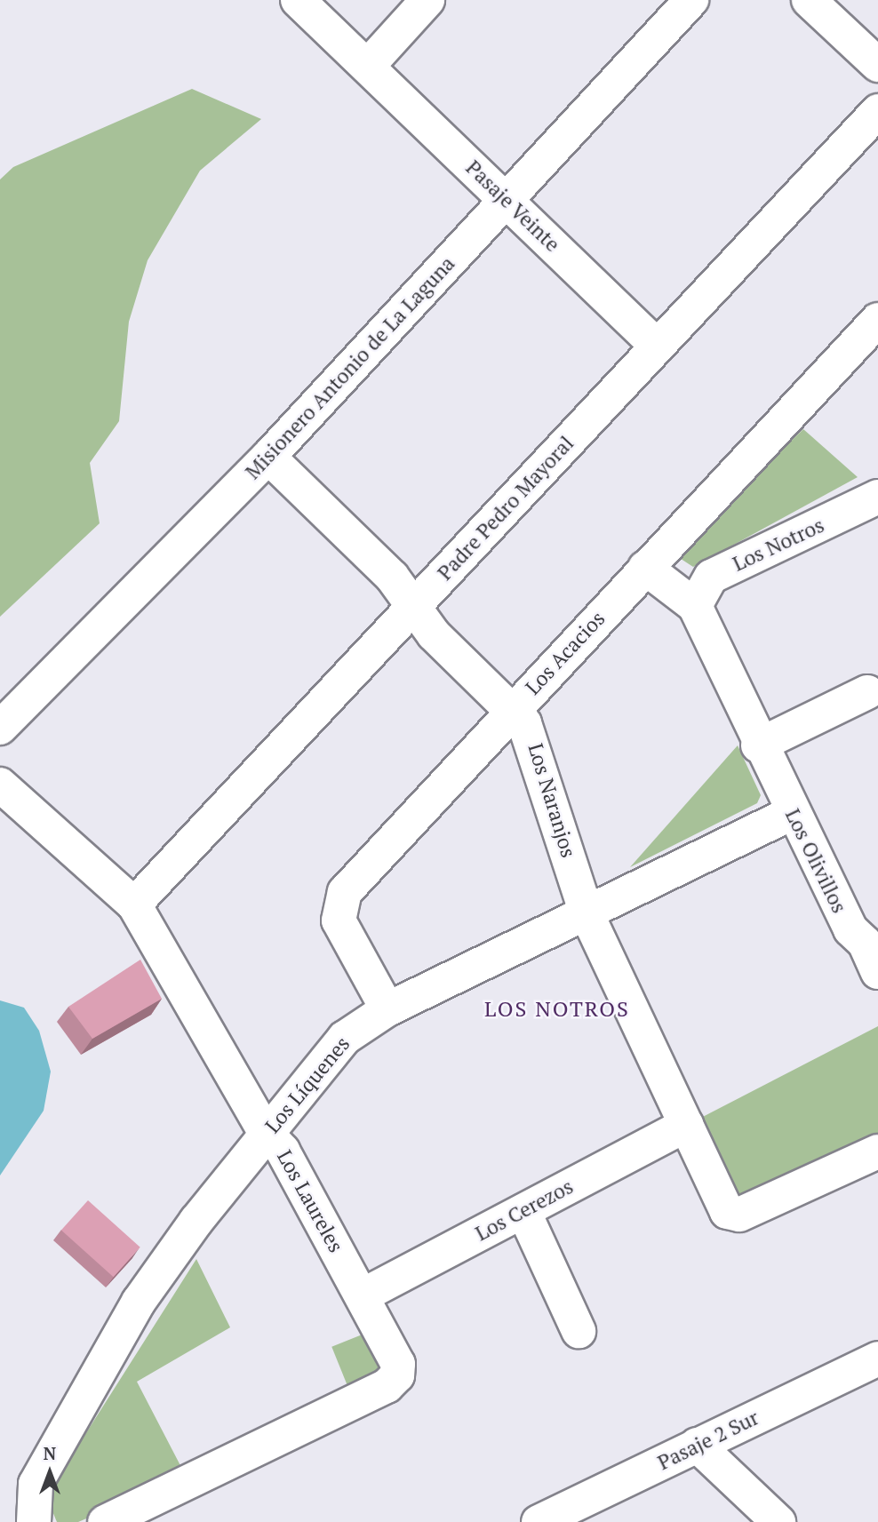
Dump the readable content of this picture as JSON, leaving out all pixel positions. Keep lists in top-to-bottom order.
{
  "streets": {
    "street": [
      "Pasaje Veinte",
      "Misionero Antonio de La Laguna",
      "Padre Pedro Mayoral",
      "Los Notros",
      "Los Acacios",
      "Los Naranjos",
      "Los Olivillos",
      "Los Líquenes",
      "Los Laureles",
      "Los Cerezos",
      "Pasaje 2 Sur"
    ]
  },
  "crossings": [
    ["Pasaje Veinte", "Misionero Antonio de La Laguna"],
    ["Pasaje Veinte", "Padre Pedro Mayoral"],
    ["Misionero Antonio de La Laguna", "Los Naranjos"],
    ["Padre Pedro Mayoral", "Los Naranjos"],
    ["Padre Pedro Mayoral", "Los Laureles"],
    ["Los Acacios", "Los Naranjos"],
    ["Los Acacios", "Los Líquenes"],
    ["Los Naranjos", "Los Líquenes"],
    ["Los Naranjos", "Los Cerezos"],
    ["Los Olivillos", "Los Líquenes"],
    ["Los Líquenes", "Los Laureles"],
    ["Los Laureles", "Los Cerezos"]
  ],
  "districts": ["LOS NOTROS"],
  "north": "top"
}
